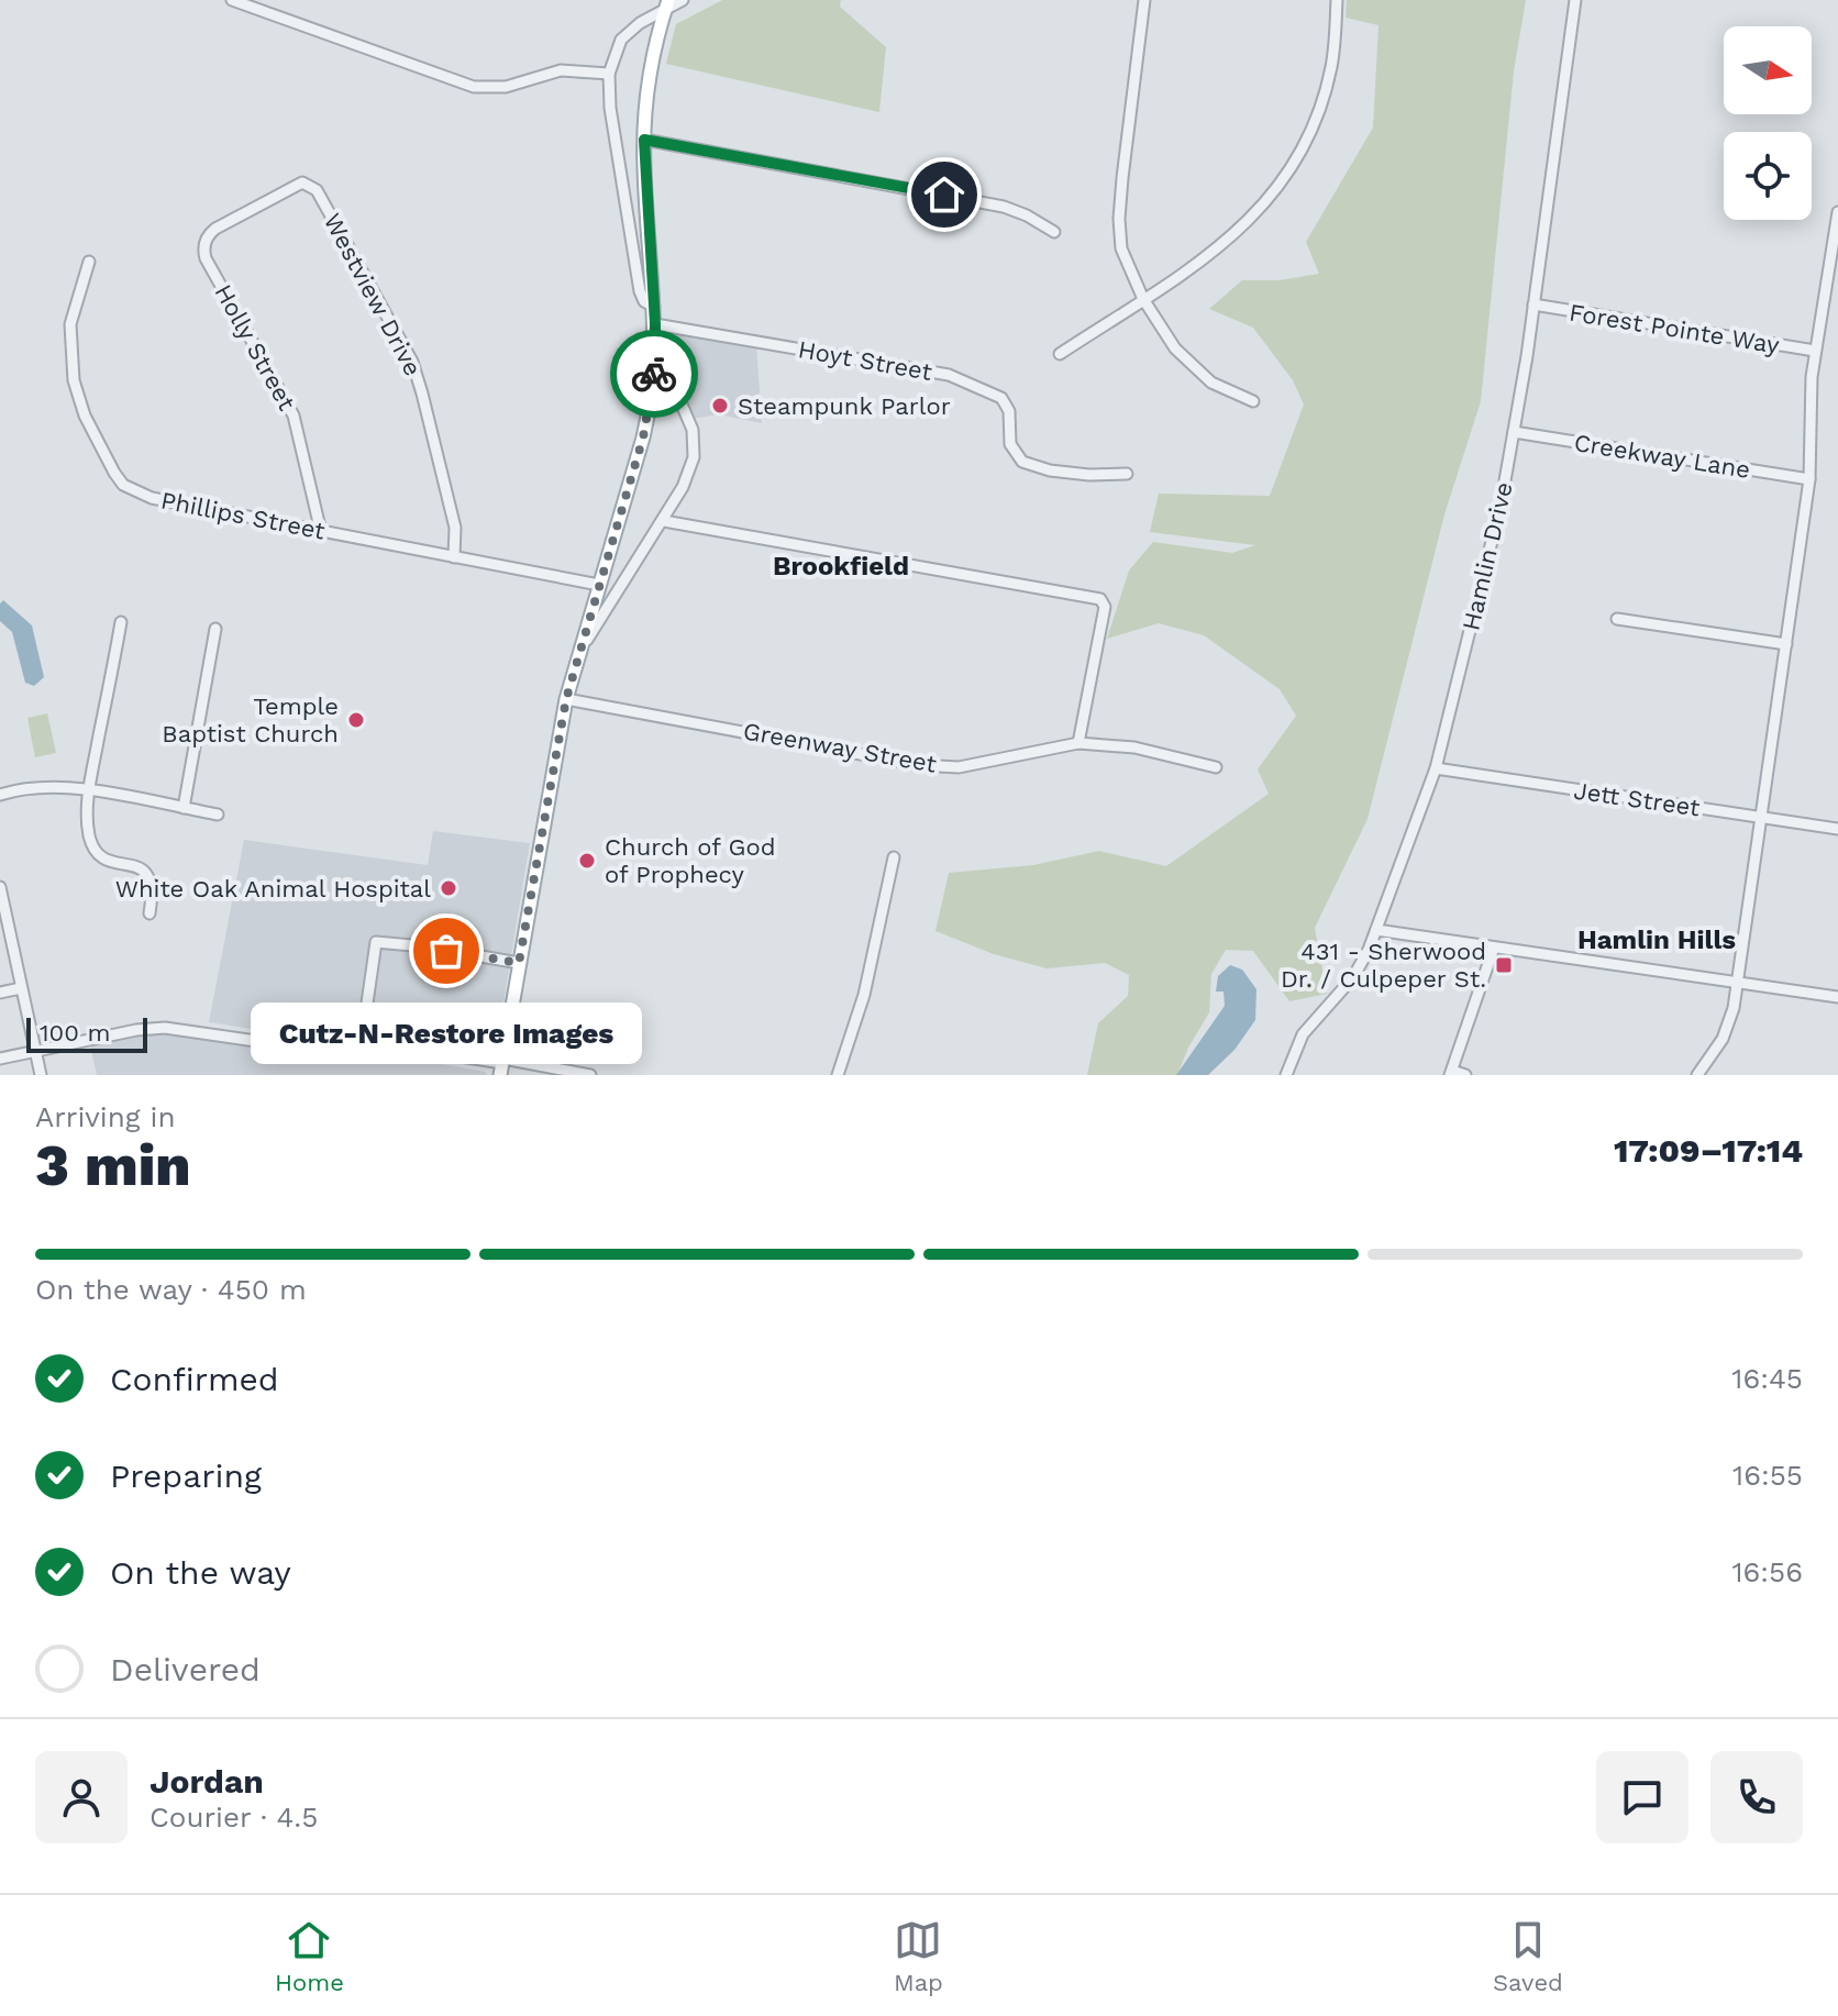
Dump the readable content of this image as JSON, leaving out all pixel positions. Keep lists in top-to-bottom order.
{
  "streets": {
    "street": [
      "Westview Drive",
      "Forest Pointe Way",
      "Holly Street",
      "Hoyt Street",
      "Creekway Lane",
      "Phillips Street",
      "Hamlin Drive",
      "Greenway Street",
      "Jett Street"
    ]
  },
  "crossings": [
    ["Westview Drive", "Holly Street"],
    ["Westview Drive", "Phillips Street"],
    ["Forest Pointe Way", "Hamlin Drive"],
    ["Holly Street", "Phillips Street"],
    ["Creekway Lane", "Hamlin Drive"],
    ["Hamlin Drive", "Jett Street"]
  ],
  "districts": ["Brookfield", "Hamlin Hills"],
  "places": {
    "other": [
      "Steampunk Parlor",
      "Temple Baptist Church",
      "Church of God of Prophecy",
      "White Oak Animal Hospital",
      "Cutz-N-Restore Images"
    ],
    "transit": ["431 - Sherwood Dr. / Culpeper St."]
  },
  "scale_bar": "100 m",
  "north": "right",
  "page": {
    "bubble": "Cutz-N-Restore Images",
    "scale": "100 m",
    "heading": ["3 min", "Arriving in", "17:09–17:14"],
    "panel": ["Jordan", "Courier · 4.5"],
    "bar": "On the way · 450 m",
    "list": [
      ["Confirmed", "16:45"],
      ["Preparing", "16:55"],
      ["On the way", "16:56"],
      "Delivered"
    ],
    "tabs": ["Home", "Map", "Saved"]
  }
}
